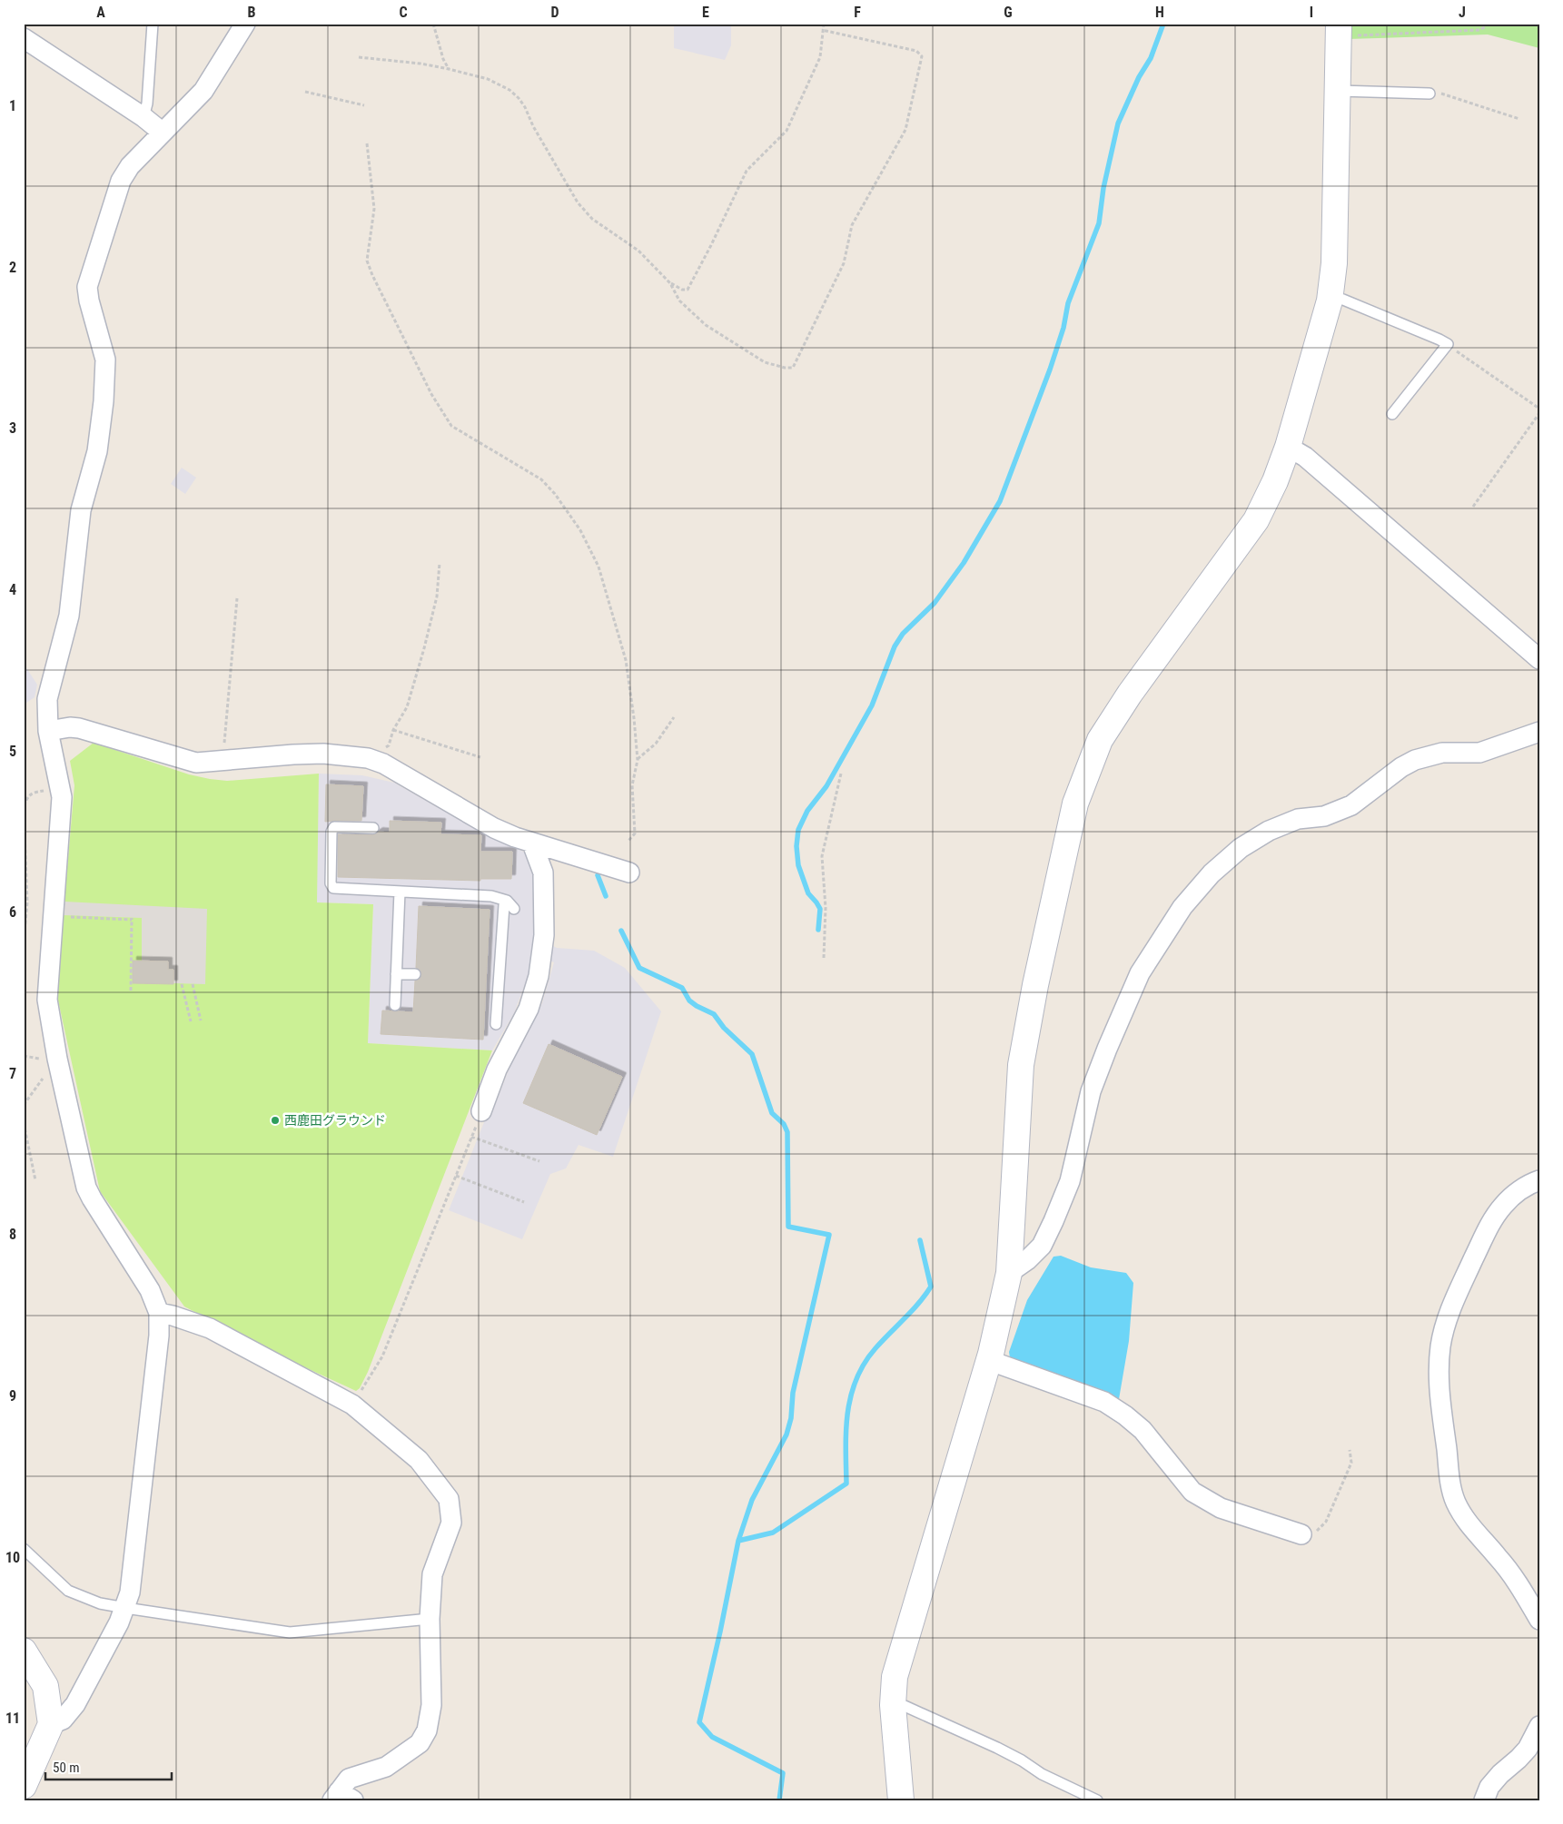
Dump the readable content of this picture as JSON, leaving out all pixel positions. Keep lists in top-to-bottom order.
{
  "places": ["西鹿田グラウンド"],
  "scale_bar": "50 m",
  "grid": {
    "columns": [
      "A",
      "B",
      "C",
      "D",
      "E",
      "F",
      "G",
      "H",
      "I",
      "J"
    ],
    "rows": [
      "1",
      "2",
      "3",
      "4",
      "5",
      "6",
      "7",
      "8",
      "9",
      "10",
      "11"
    ]
  }
}
